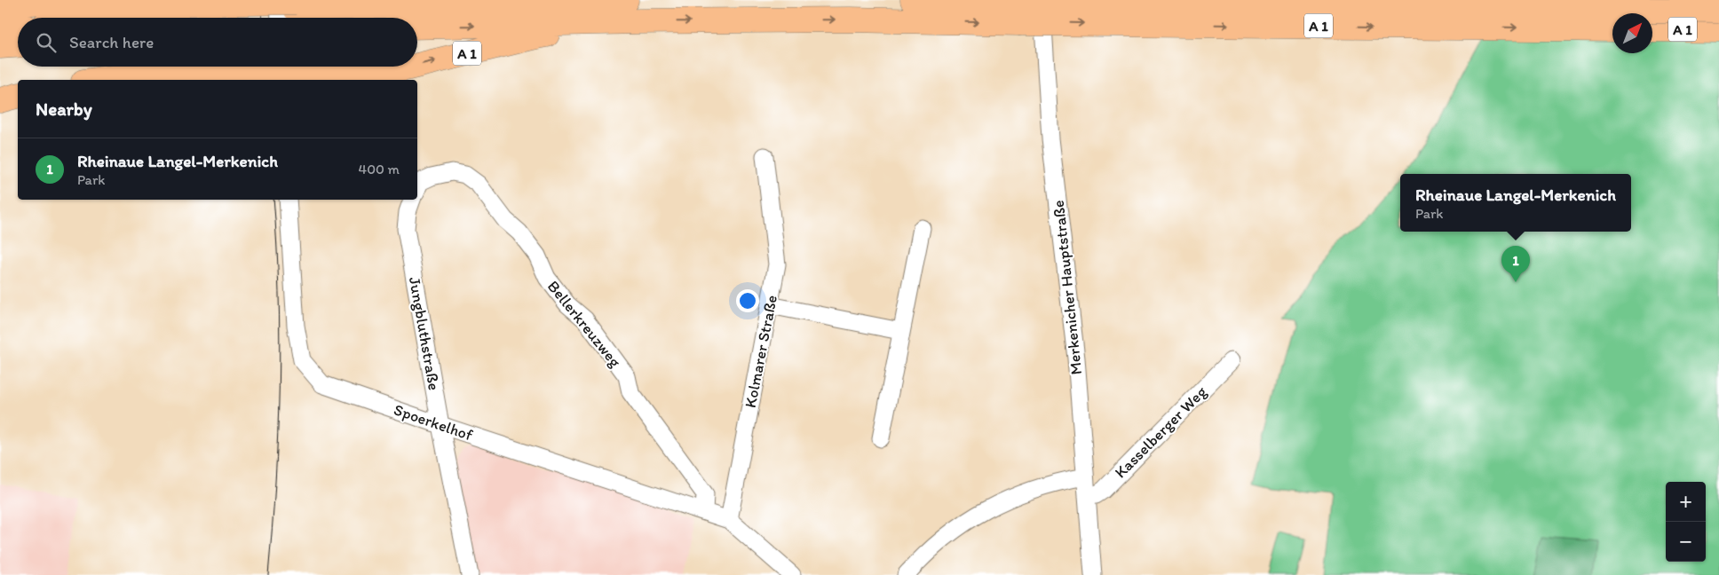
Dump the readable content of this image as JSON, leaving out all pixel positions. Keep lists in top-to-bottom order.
{
  "streets": {
    "highway": ["A 1"],
    "street": [
      "Merkenicher Hauptstraße",
      "Bellerkreuzweg",
      "Jungbluthstraße",
      "Kolmarer Straße",
      "Spoerkelhof",
      "Kasselberger Weg"
    ]
  },
  "crossings": [
    ["A 1", "Merkenicher Hauptstraße"],
    ["Merkenicher Hauptstraße", "Kasselberger Weg"],
    ["Bellerkreuzweg", "Spoerkelhof"],
    ["Jungbluthstraße", "Spoerkelhof"],
    ["Kolmarer Straße", "Spoerkelhof"]
  ],
  "north": "top right",
  "page": {
    "search": "Search here",
    "heading": "Nearby",
    "list": [
      {
        "mark": "1",
        "name": "Rheinaue Langel-Merkenich",
        "note": "Park",
        "value": "400 m"
      }
    ],
    "popup": ["Rheinaue Langel-Merkenich", "Park"],
    "pins": "1",
    "map_buttons": ["+", "−"]
  }
}
